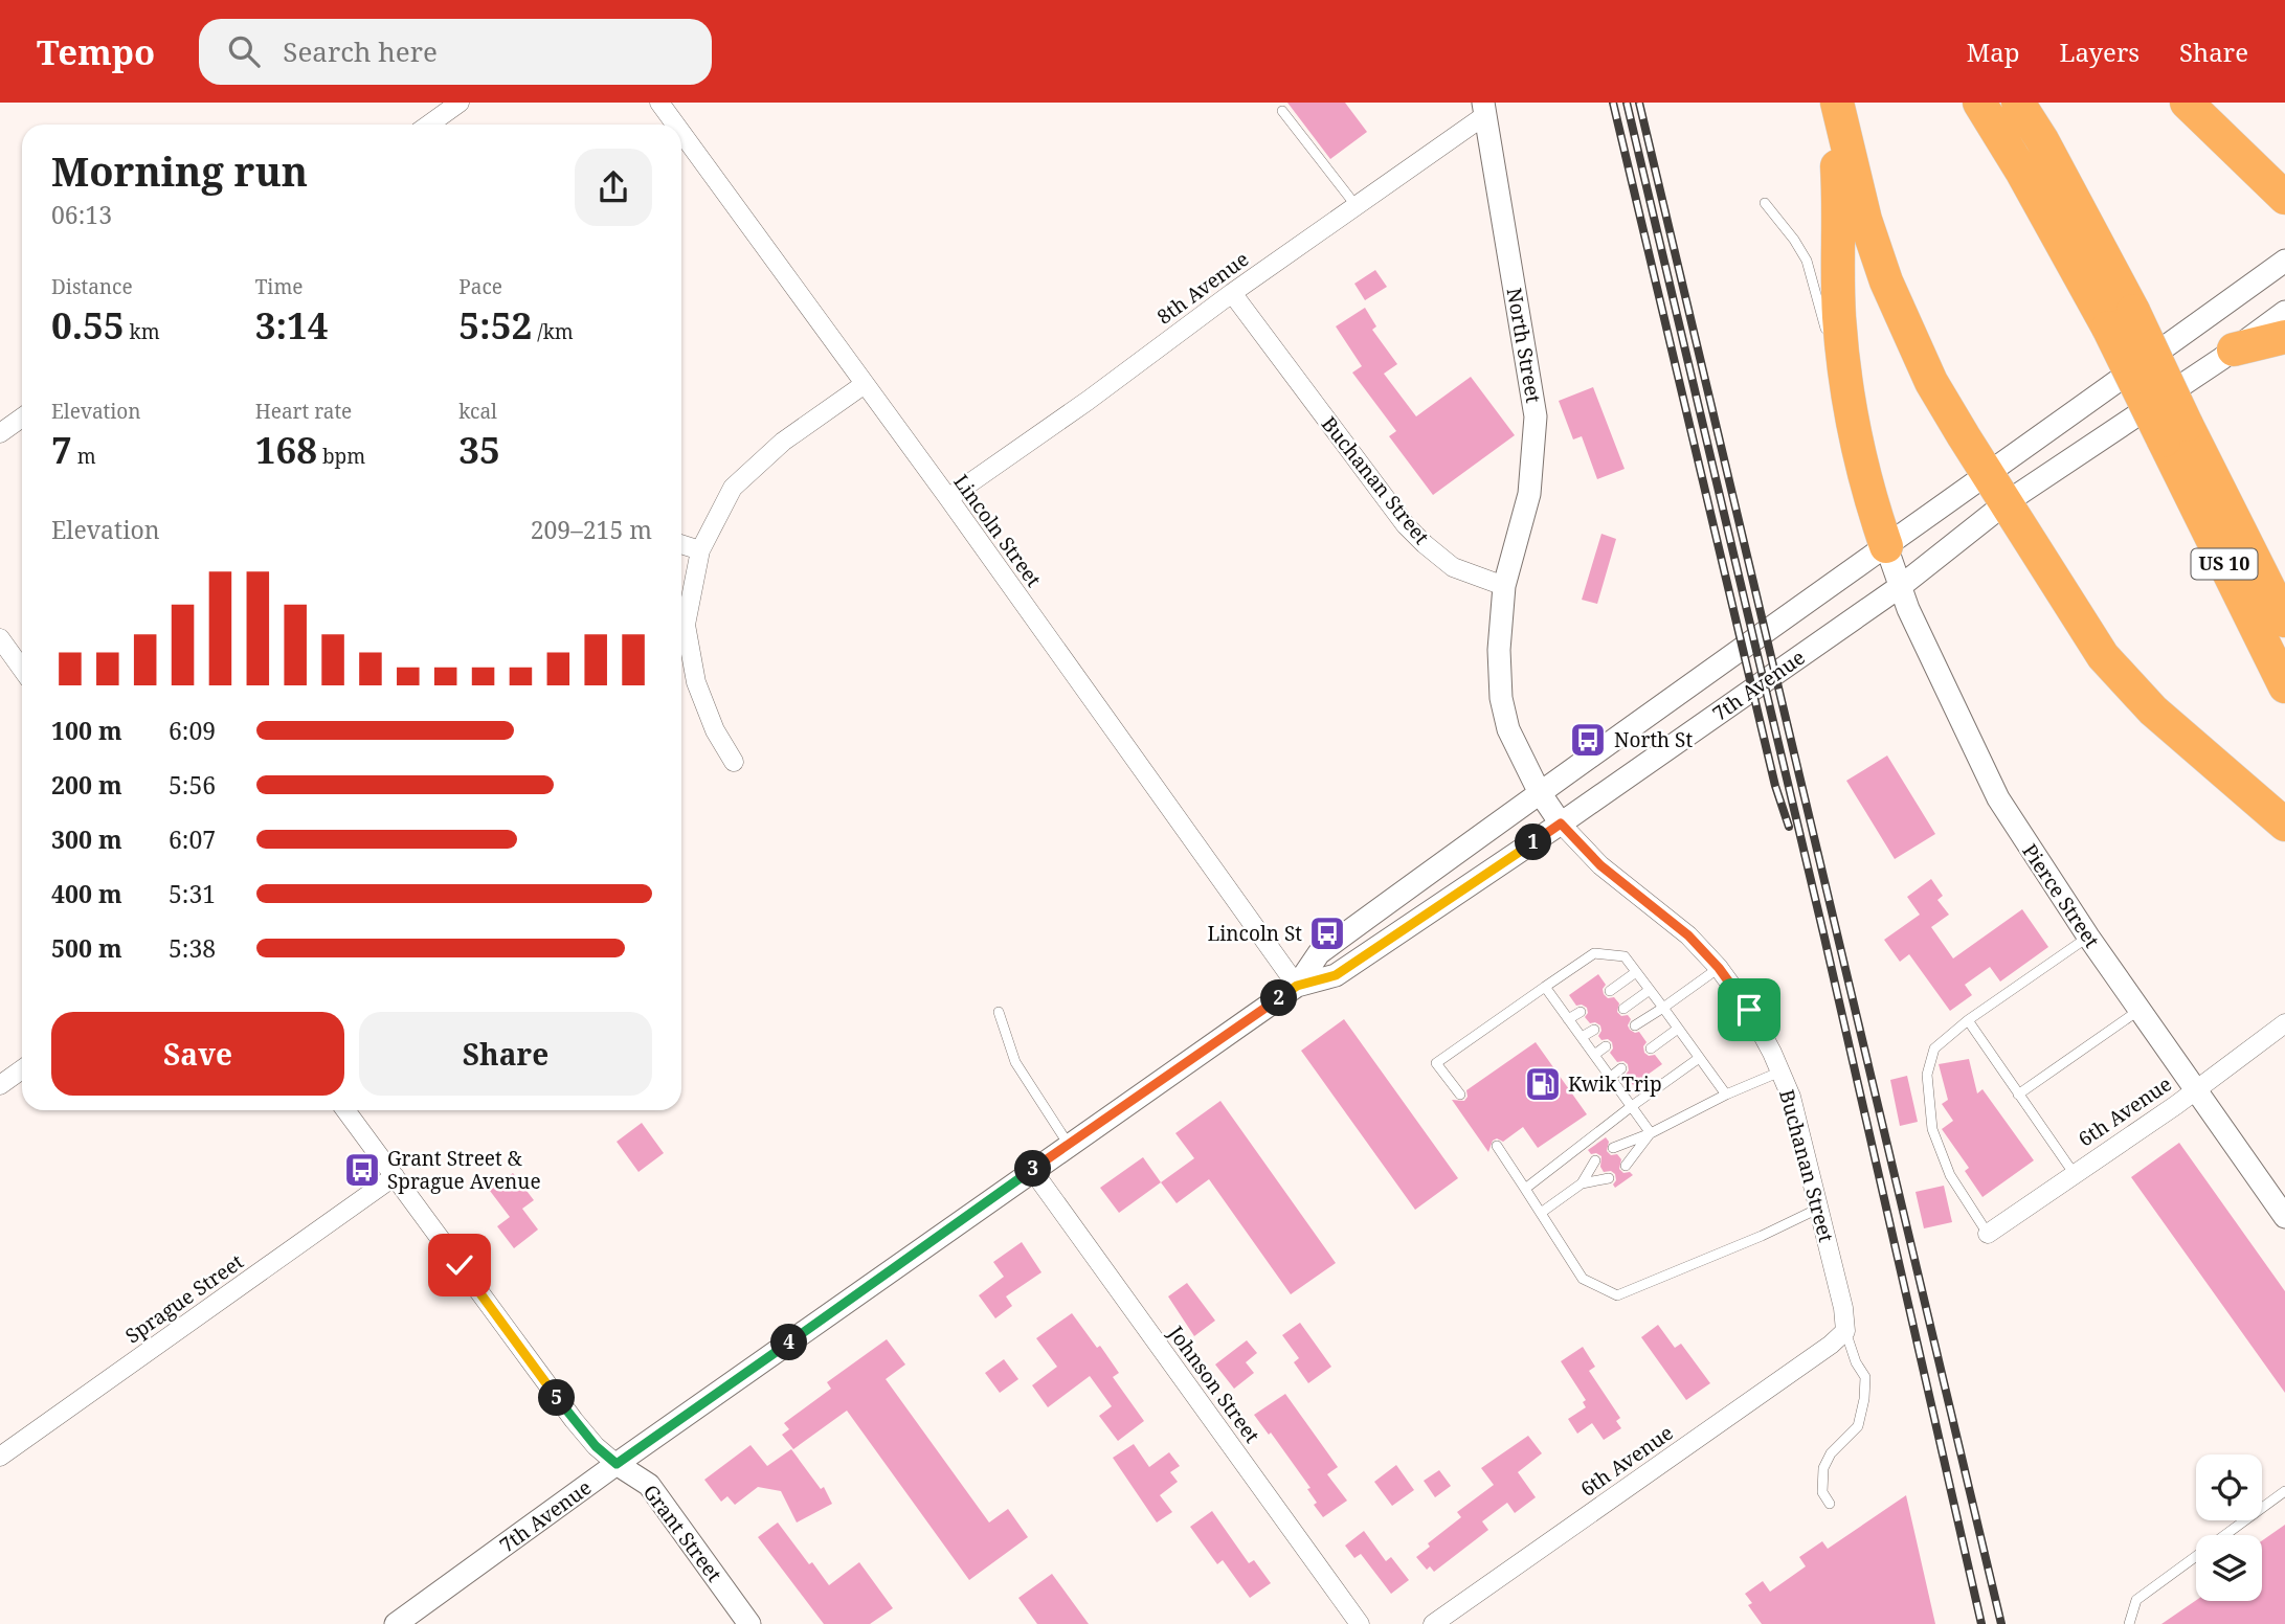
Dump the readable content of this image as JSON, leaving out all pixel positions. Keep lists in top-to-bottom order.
{
  "streets": {
    "highway": ["US 10"],
    "street": [
      "8th Avenue",
      "North Street",
      "Buchanan Street",
      "Lincoln Street",
      "7th Avenue",
      "Pierce Street",
      "6th Avenue",
      "Sprague Street",
      "Johnson Street",
      "Grant Street"
    ]
  },
  "crossings": [
    ["8th Avenue", "North Street"],
    ["8th Avenue", "Buchanan Street"],
    ["8th Avenue", "Lincoln Street"],
    ["North Street", "Buchanan Street"],
    ["Buchanan Street", "7th Avenue"],
    ["Buchanan Street", "6th Avenue"],
    ["Lincoln Street", "7th Avenue"],
    ["7th Avenue", "Pierce Street"],
    ["7th Avenue", "Johnson Street"],
    ["7th Avenue", "Grant Street"],
    ["Pierce Street", "6th Avenue"],
    ["Sprague Street", "Grant Street"]
  ],
  "places": {
    "bus stop": ["North St", "Lincoln St", "Grant Street & Sprague Avenue"],
    "fuel station": ["Kwik Trip"]
  },
  "page": {
    "header": "Tempo",
    "search": "Search here",
    "nav": ["Map", "Layers", "Share"],
    "heading": ["Morning run", "06:13"],
    "stats": [
      ["Distance", "0.55 km"],
      ["Time", "3:14"],
      ["Pace", "5:52 /km"],
      ["Elevation", "7 m"],
      ["Heart rate", "168 bpm"],
      ["kcal", "35"]
    ],
    "chart": ["Elevation", "209–215 m"],
    "list": [
      {
        "name": "100 m",
        "note": "6:09"
      },
      {
        "name": "200 m",
        "note": "5:56"
      },
      {
        "name": "300 m",
        "note": "6:07"
      },
      {
        "name": "400 m",
        "note": "5:31"
      },
      {
        "name": "500 m",
        "note": "5:38"
      }
    ],
    "pins": [
      "1",
      "2",
      "3",
      "4",
      "5"
    ],
    "buttons": ["Save", "Share"]
  }
}
